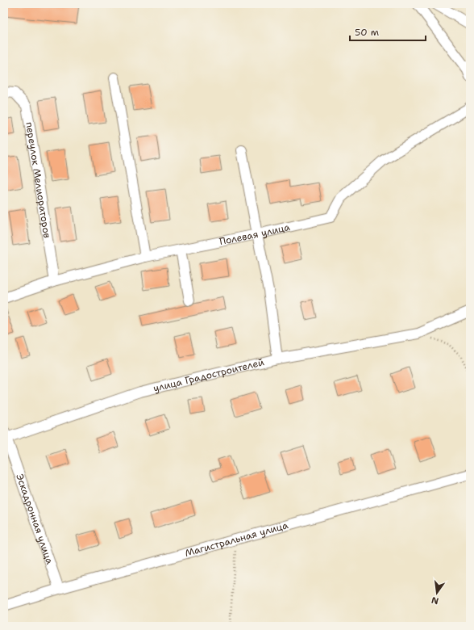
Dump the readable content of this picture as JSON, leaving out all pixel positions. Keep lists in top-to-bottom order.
{
  "streets": {
    "street": [
      "переулок Мелиораторов",
      "Полевая улица",
      "улица Градостроителей",
      "Эскадронная улица",
      "Магистральная улица"
    ]
  },
  "crossings": [
    ["переулок Мелиораторов", "Полевая улица"],
    ["улица Градостроителей", "Эскадронная улица"],
    ["Эскадронная улица", "Магистральная улица"]
  ],
  "scale_bar": "50 m",
  "north": "bottom"
}
